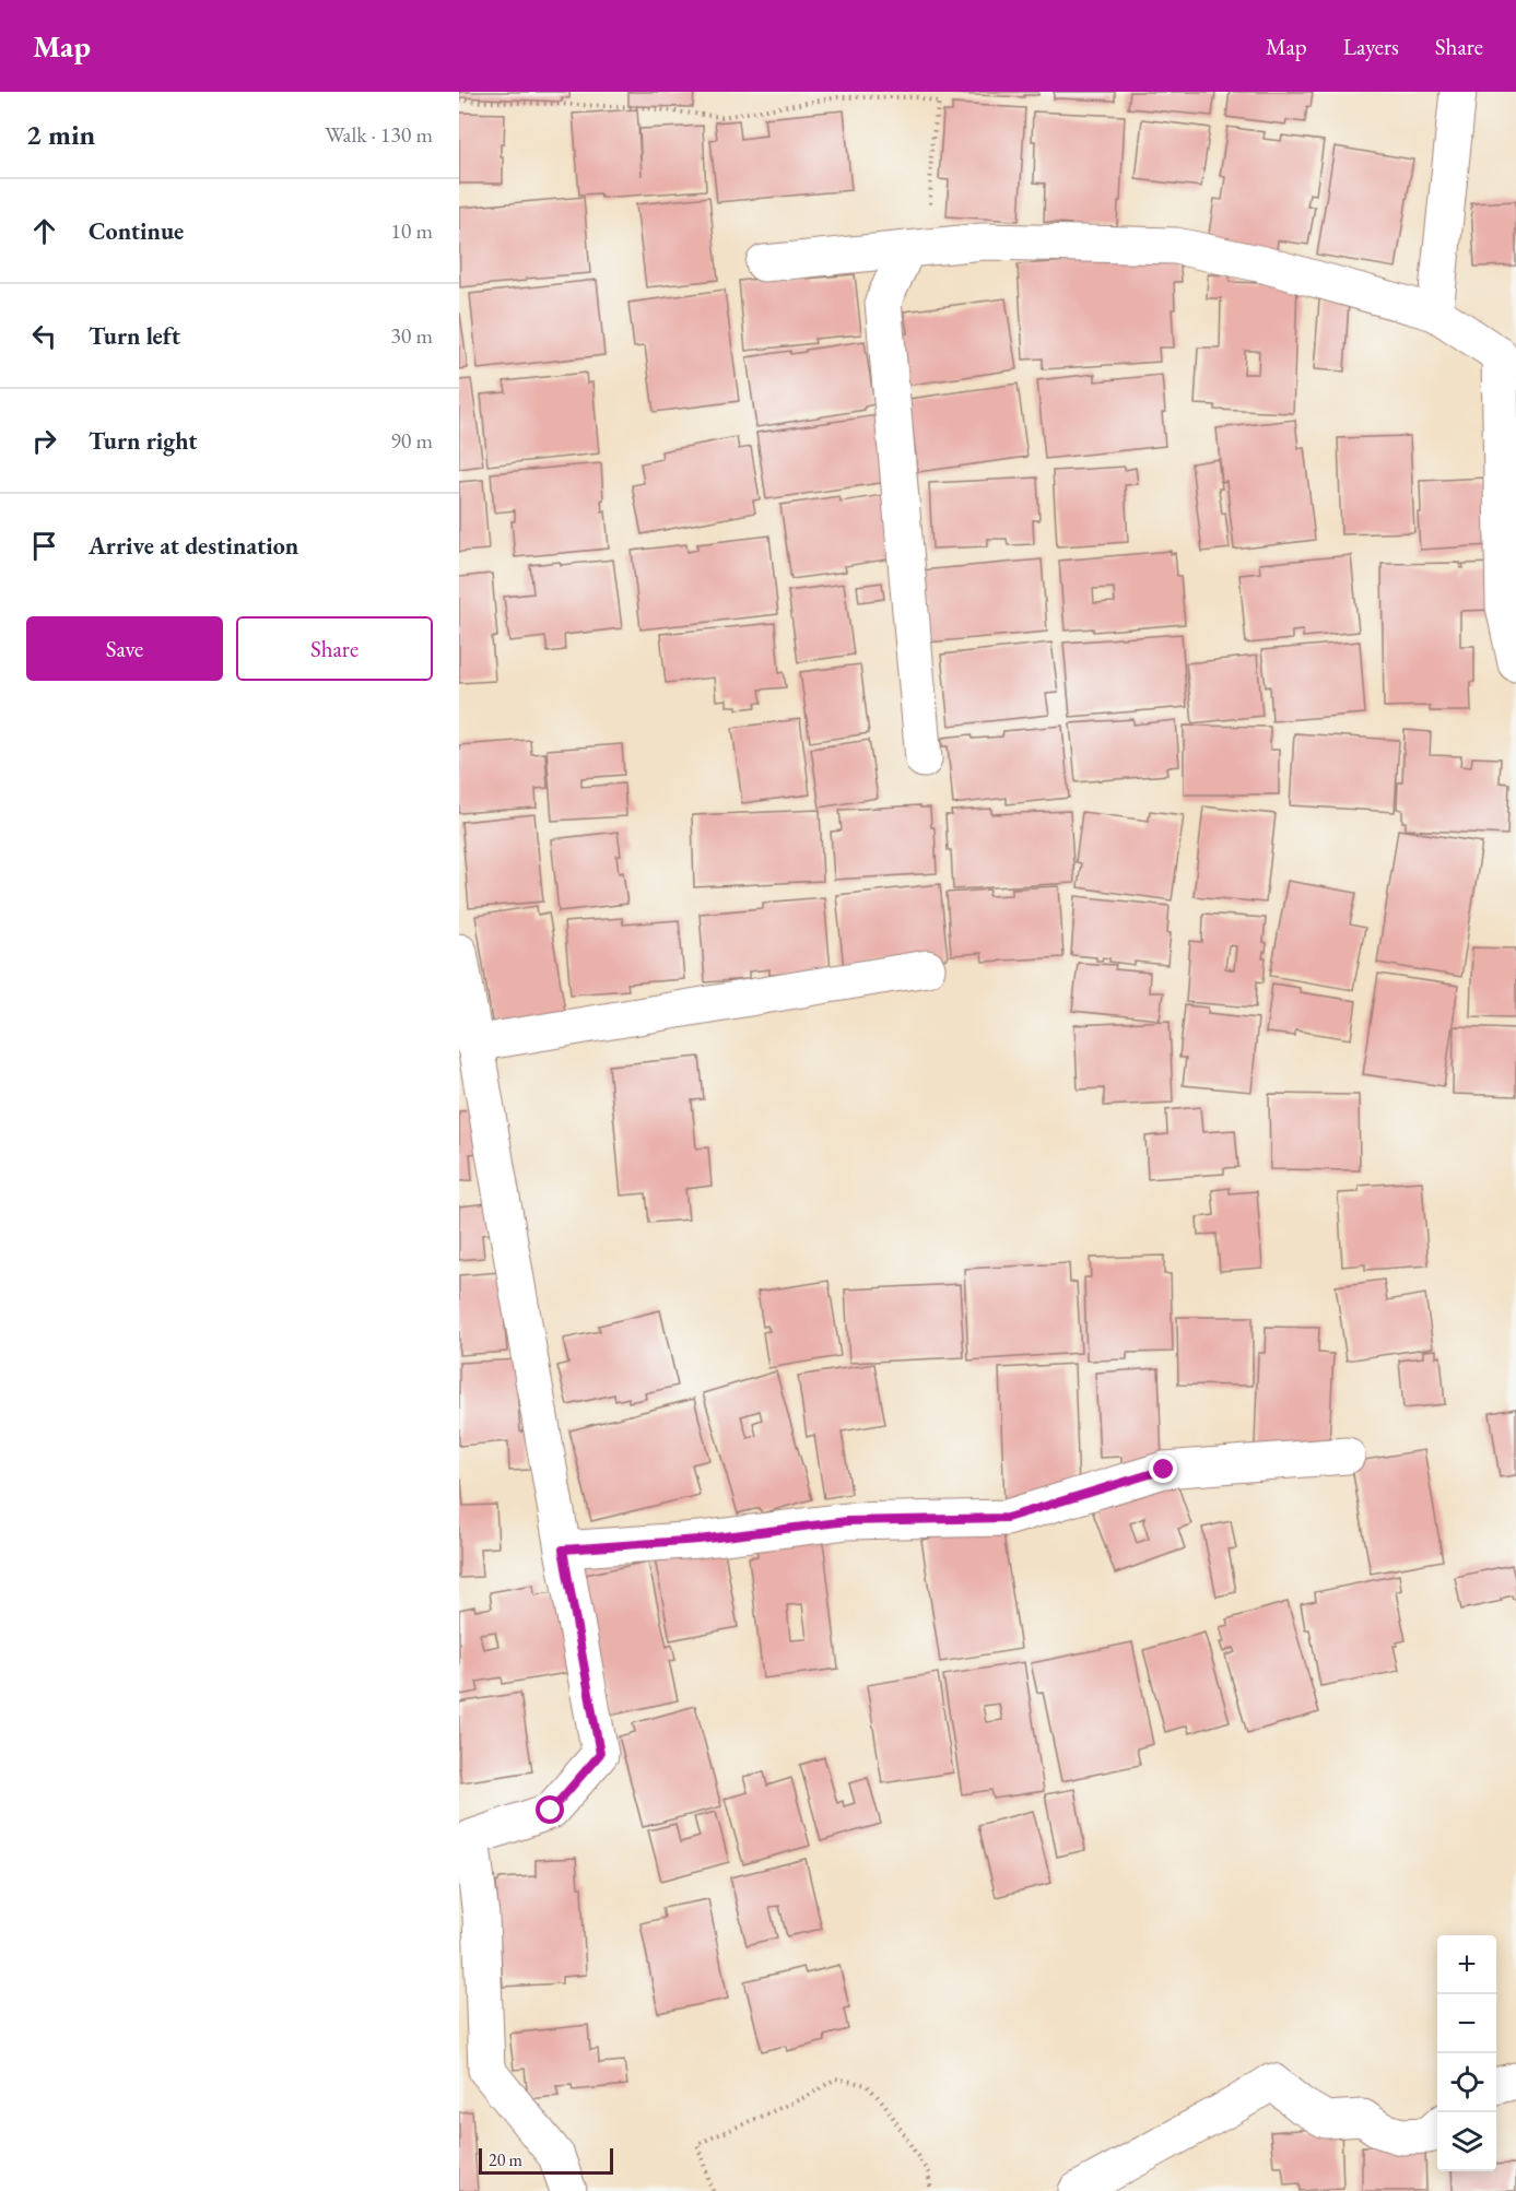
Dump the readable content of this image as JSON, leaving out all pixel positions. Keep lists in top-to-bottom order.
{
  "scale_bar": "20 m",
  "page": {
    "header": "Map",
    "nav": ["Map", "Layers", "Share"],
    "heading": ["2 min", "Walk · 130 m"],
    "list": [
      ["Continue", "10 m"],
      ["Turn left", "30 m"],
      ["Turn right", "90 m"],
      "Arrive at destination"
    ],
    "buttons": ["Save", "Share"],
    "map_buttons": ["+", "−"],
    "scale": "20 m"
  }
}
